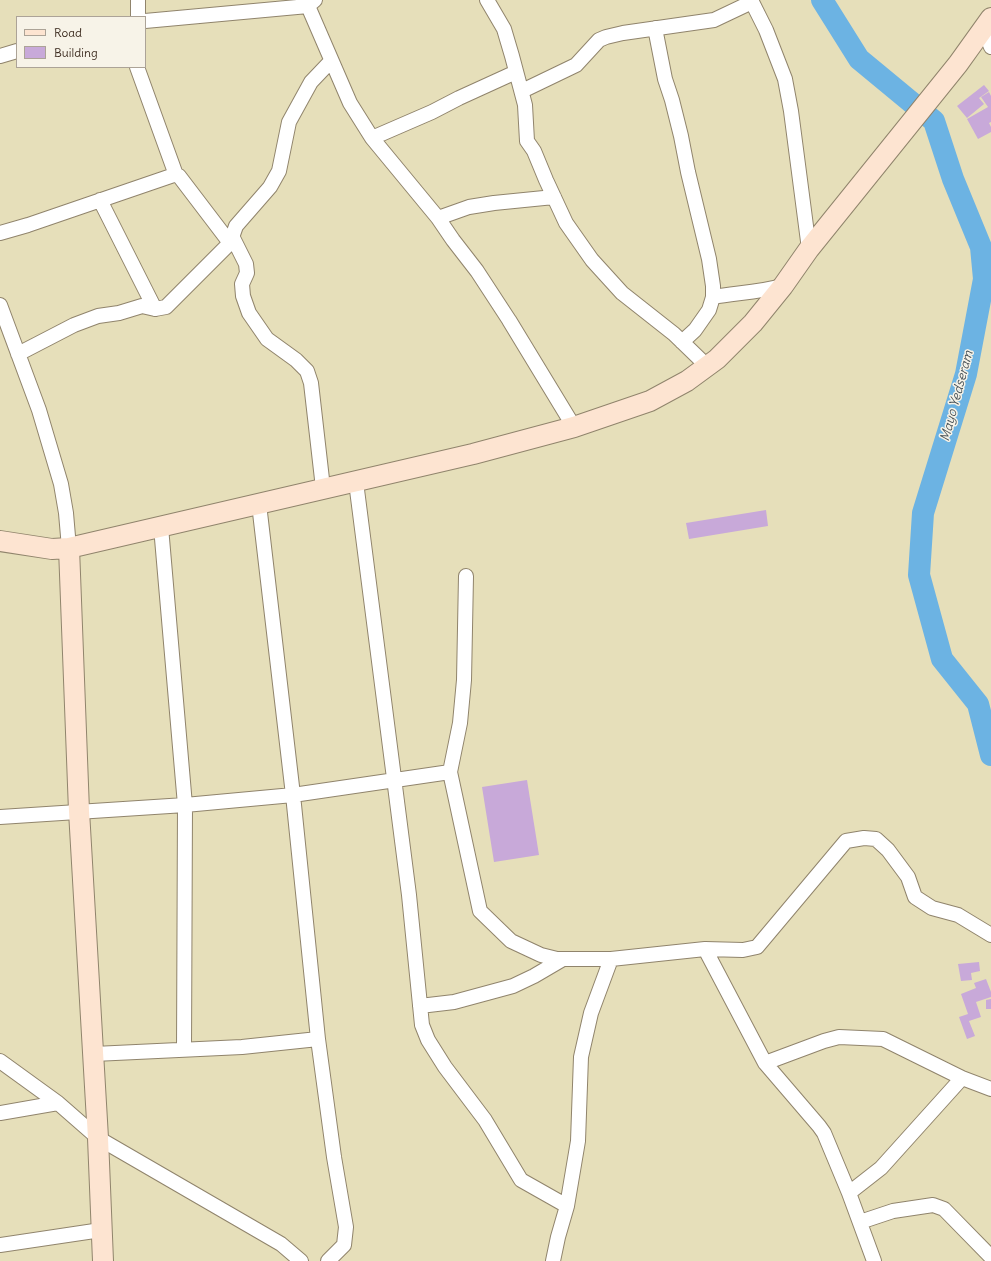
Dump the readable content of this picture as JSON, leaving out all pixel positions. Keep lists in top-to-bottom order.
{
  "water": ["Mayo Yedseram"],
  "legend": ["Road", "Building"]
}
